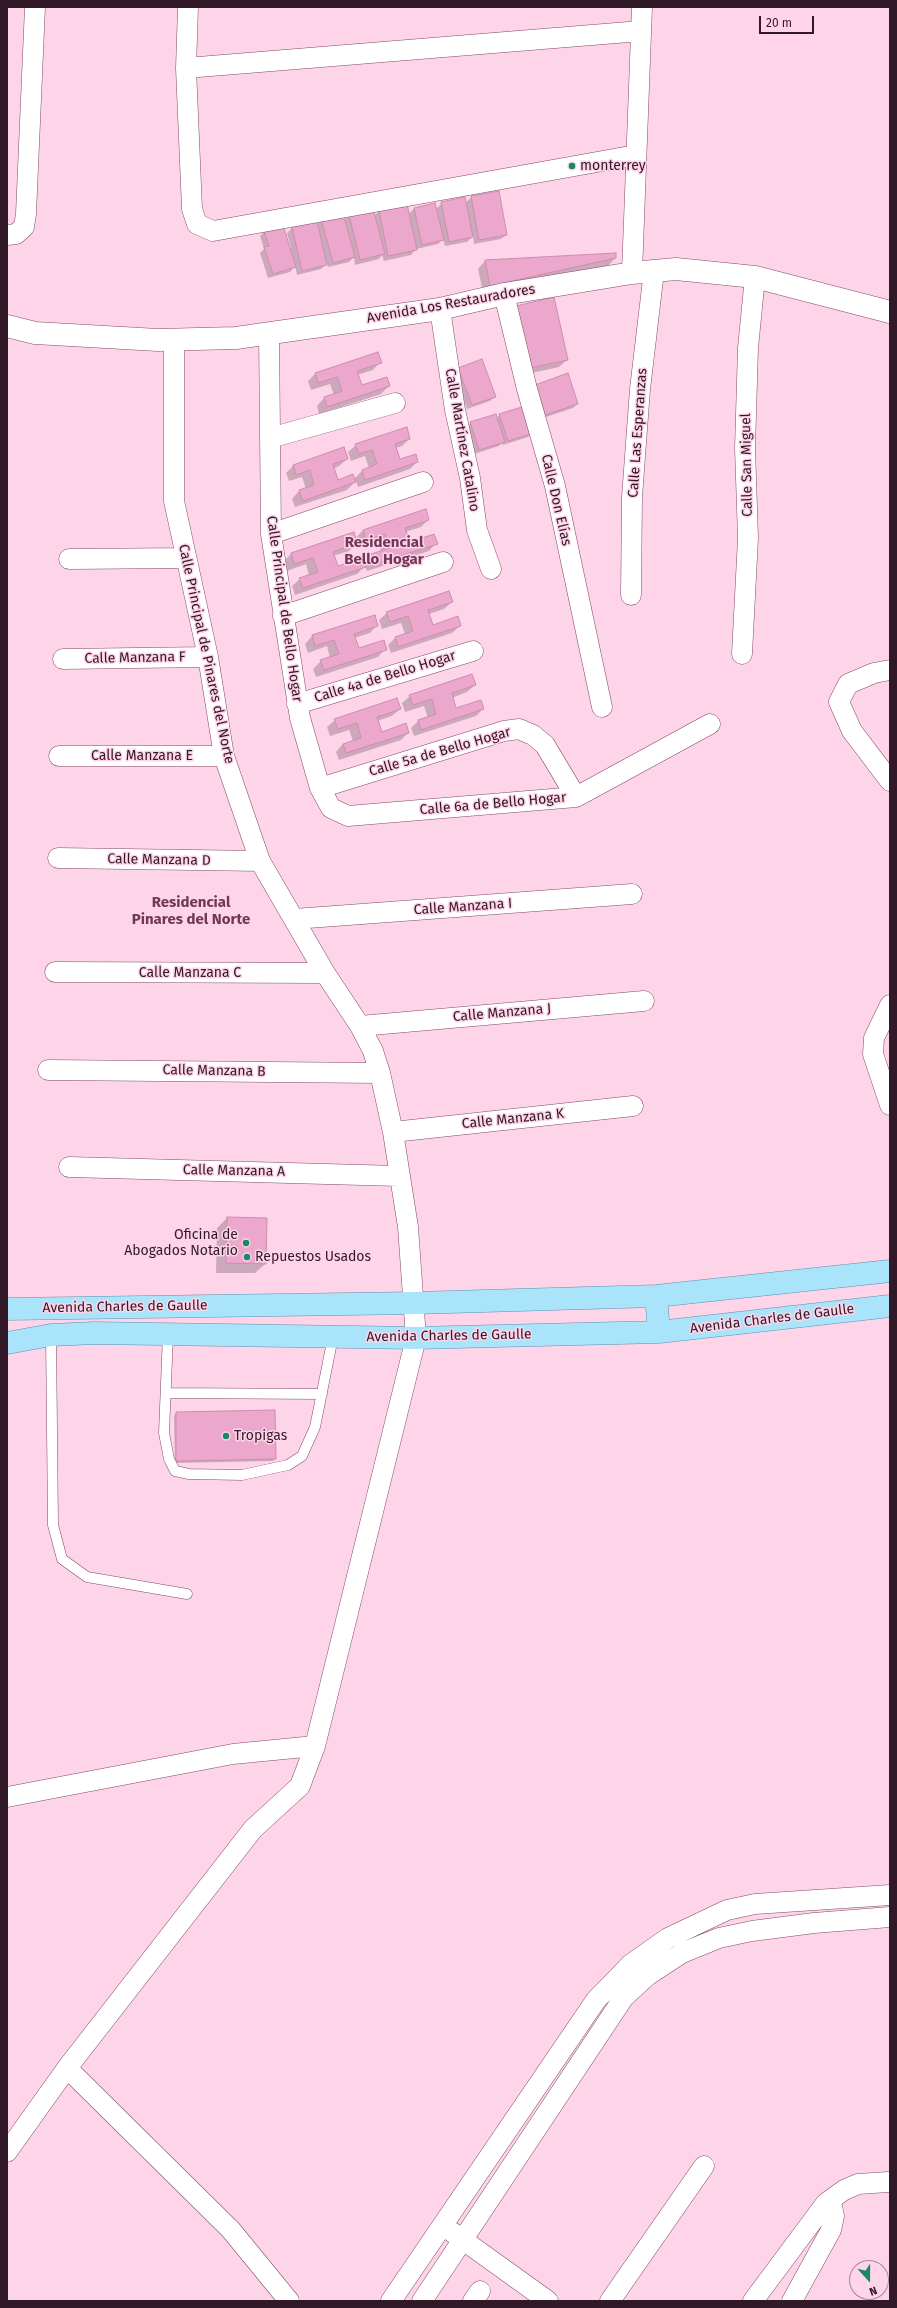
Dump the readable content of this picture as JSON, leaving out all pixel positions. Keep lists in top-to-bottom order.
{
  "streets": {
    "main road": ["Avenida Charles de Gaulle"],
    "street": [
      "Avenida Los Restauradores",
      "Calle Las Esperanzas",
      "Calle Martínez Catalino",
      "Calle San Miguel",
      "Calle Don Elías",
      "Calle Principal de Bello Hogar",
      "Calle Principal de Pinares del Norte",
      "Calle Manzana F",
      "Calle 4a de Bello Hogar",
      "Calle 5a de Bello Hogar",
      "Calle Manzana E",
      "Calle 6a de Bello Hogar",
      "Calle Manzana D",
      "Calle Manzana I",
      "Calle Manzana C",
      "Calle Manzana J",
      "Calle Manzana B",
      "Calle Manzana K",
      "Calle Manzana A"
    ]
  },
  "crossings": [
    ["Avenida Los Restauradores", "Calle Las Esperanzas"],
    ["Avenida Los Restauradores", "Calle Martínez Catalino"],
    ["Avenida Los Restauradores", "Calle San Miguel"],
    ["Avenida Los Restauradores", "Calle Don Elías"],
    ["Avenida Los Restauradores", "Calle Principal de Bello Hogar"],
    ["Avenida Los Restauradores", "Calle Principal de Pinares del Norte"],
    ["Calle Principal de Bello Hogar", "Calle 4a de Bello Hogar"],
    ["Calle Principal de Bello Hogar", "Calle 5a de Bello Hogar"],
    ["Calle Principal de Bello Hogar", "Calle 6a de Bello Hogar"],
    ["Calle Principal de Pinares del Norte", "Calle Manzana F"],
    ["Calle Principal de Pinares del Norte", "Calle Manzana E"],
    ["Calle Principal de Pinares del Norte", "Calle Manzana D"],
    ["Calle Principal de Pinares del Norte", "Calle Manzana I"],
    ["Calle Principal de Pinares del Norte", "Calle Manzana C"],
    ["Calle Principal de Pinares del Norte", "Calle Manzana J"],
    ["Calle Principal de Pinares del Norte", "Calle Manzana B"],
    ["Calle Principal de Pinares del Norte", "Calle Manzana K"],
    ["Calle Principal de Pinares del Norte", "Calle Manzana A"],
    ["Calle Principal de Pinares del Norte", "Avenida Charles de Gaulle"],
    ["Calle 5a de Bello Hogar", "Calle 6a de Bello Hogar"]
  ],
  "districts": ["Residencial Bello Hogar", "Residencial Pinares del Norte"],
  "places": [
    "monterrey",
    "Oficina de Abogados Notario",
    "Repuestos Usados",
    "Tropigas"
  ],
  "scale_bar": "20 m",
  "north": "bottom"
}
